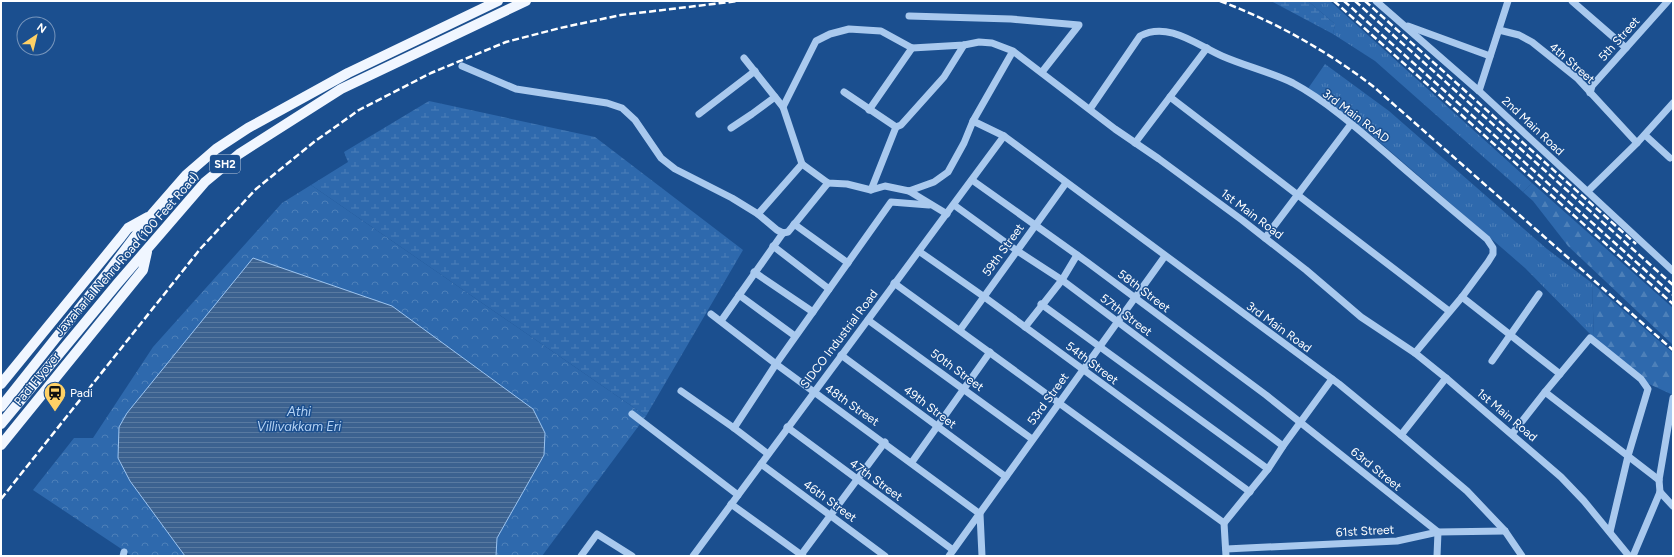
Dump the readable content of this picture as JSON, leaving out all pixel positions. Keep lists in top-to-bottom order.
{
  "streets": {
    "main road": ["SH2", "Jawaharlal Nehru Road (100 Feet Road)", "Padi Flyover"],
    "street": [
      "5th Street",
      "4th Street",
      "3rd Main RoAD",
      "2nd Main Road",
      "1st Main Road",
      "59th Street",
      "58th Street",
      "57th Street",
      "3rd Main Road",
      "SIDCO Industrial Road",
      "54th Street",
      "50th Street",
      "53rd Street",
      "48th Street",
      "49th Street",
      "63rd Street",
      "47th Street",
      "46th Street",
      "61st Street"
    ]
  },
  "crossings": [
    ["5th Street", "4th Street"],
    ["3rd Main RoAD", "1st Main Road"],
    ["59th Street", "58th Street"],
    ["59th Street", "57th Street"],
    ["59th Street", "3rd Main Road"],
    ["59th Street", "54th Street"],
    ["Jawaharlal Nehru Road (100 Feet Road)", "Padi Flyover"],
    ["58th Street", "SIDCO Industrial Road"],
    ["58th Street", "53rd Street"],
    ["58th Street", "63rd Street"],
    ["57th Street", "SIDCO Industrial Road"],
    ["57th Street", "53rd Street"],
    ["3rd Main Road", "SIDCO Industrial Road"],
    ["3rd Main Road", "53rd Street"],
    ["3rd Main Road", "61st Street"],
    ["SIDCO Industrial Road", "54th Street"],
    ["SIDCO Industrial Road", "50th Street"],
    ["SIDCO Industrial Road", "48th Street"],
    ["SIDCO Industrial Road", "49th Street"],
    ["SIDCO Industrial Road", "47th Street"],
    ["SIDCO Industrial Road", "46th Street"],
    ["54th Street", "53rd Street"],
    ["50th Street", "53rd Street"],
    ["53rd Street", "48th Street"],
    ["53rd Street", "49th Street"],
    ["53rd Street", "47th Street"],
    ["63rd Street", "61st Street"]
  ],
  "water": ["Athi Villivakkam Eri"],
  "places": {
    "station": ["Padi"]
  },
  "north": "top right"
}
